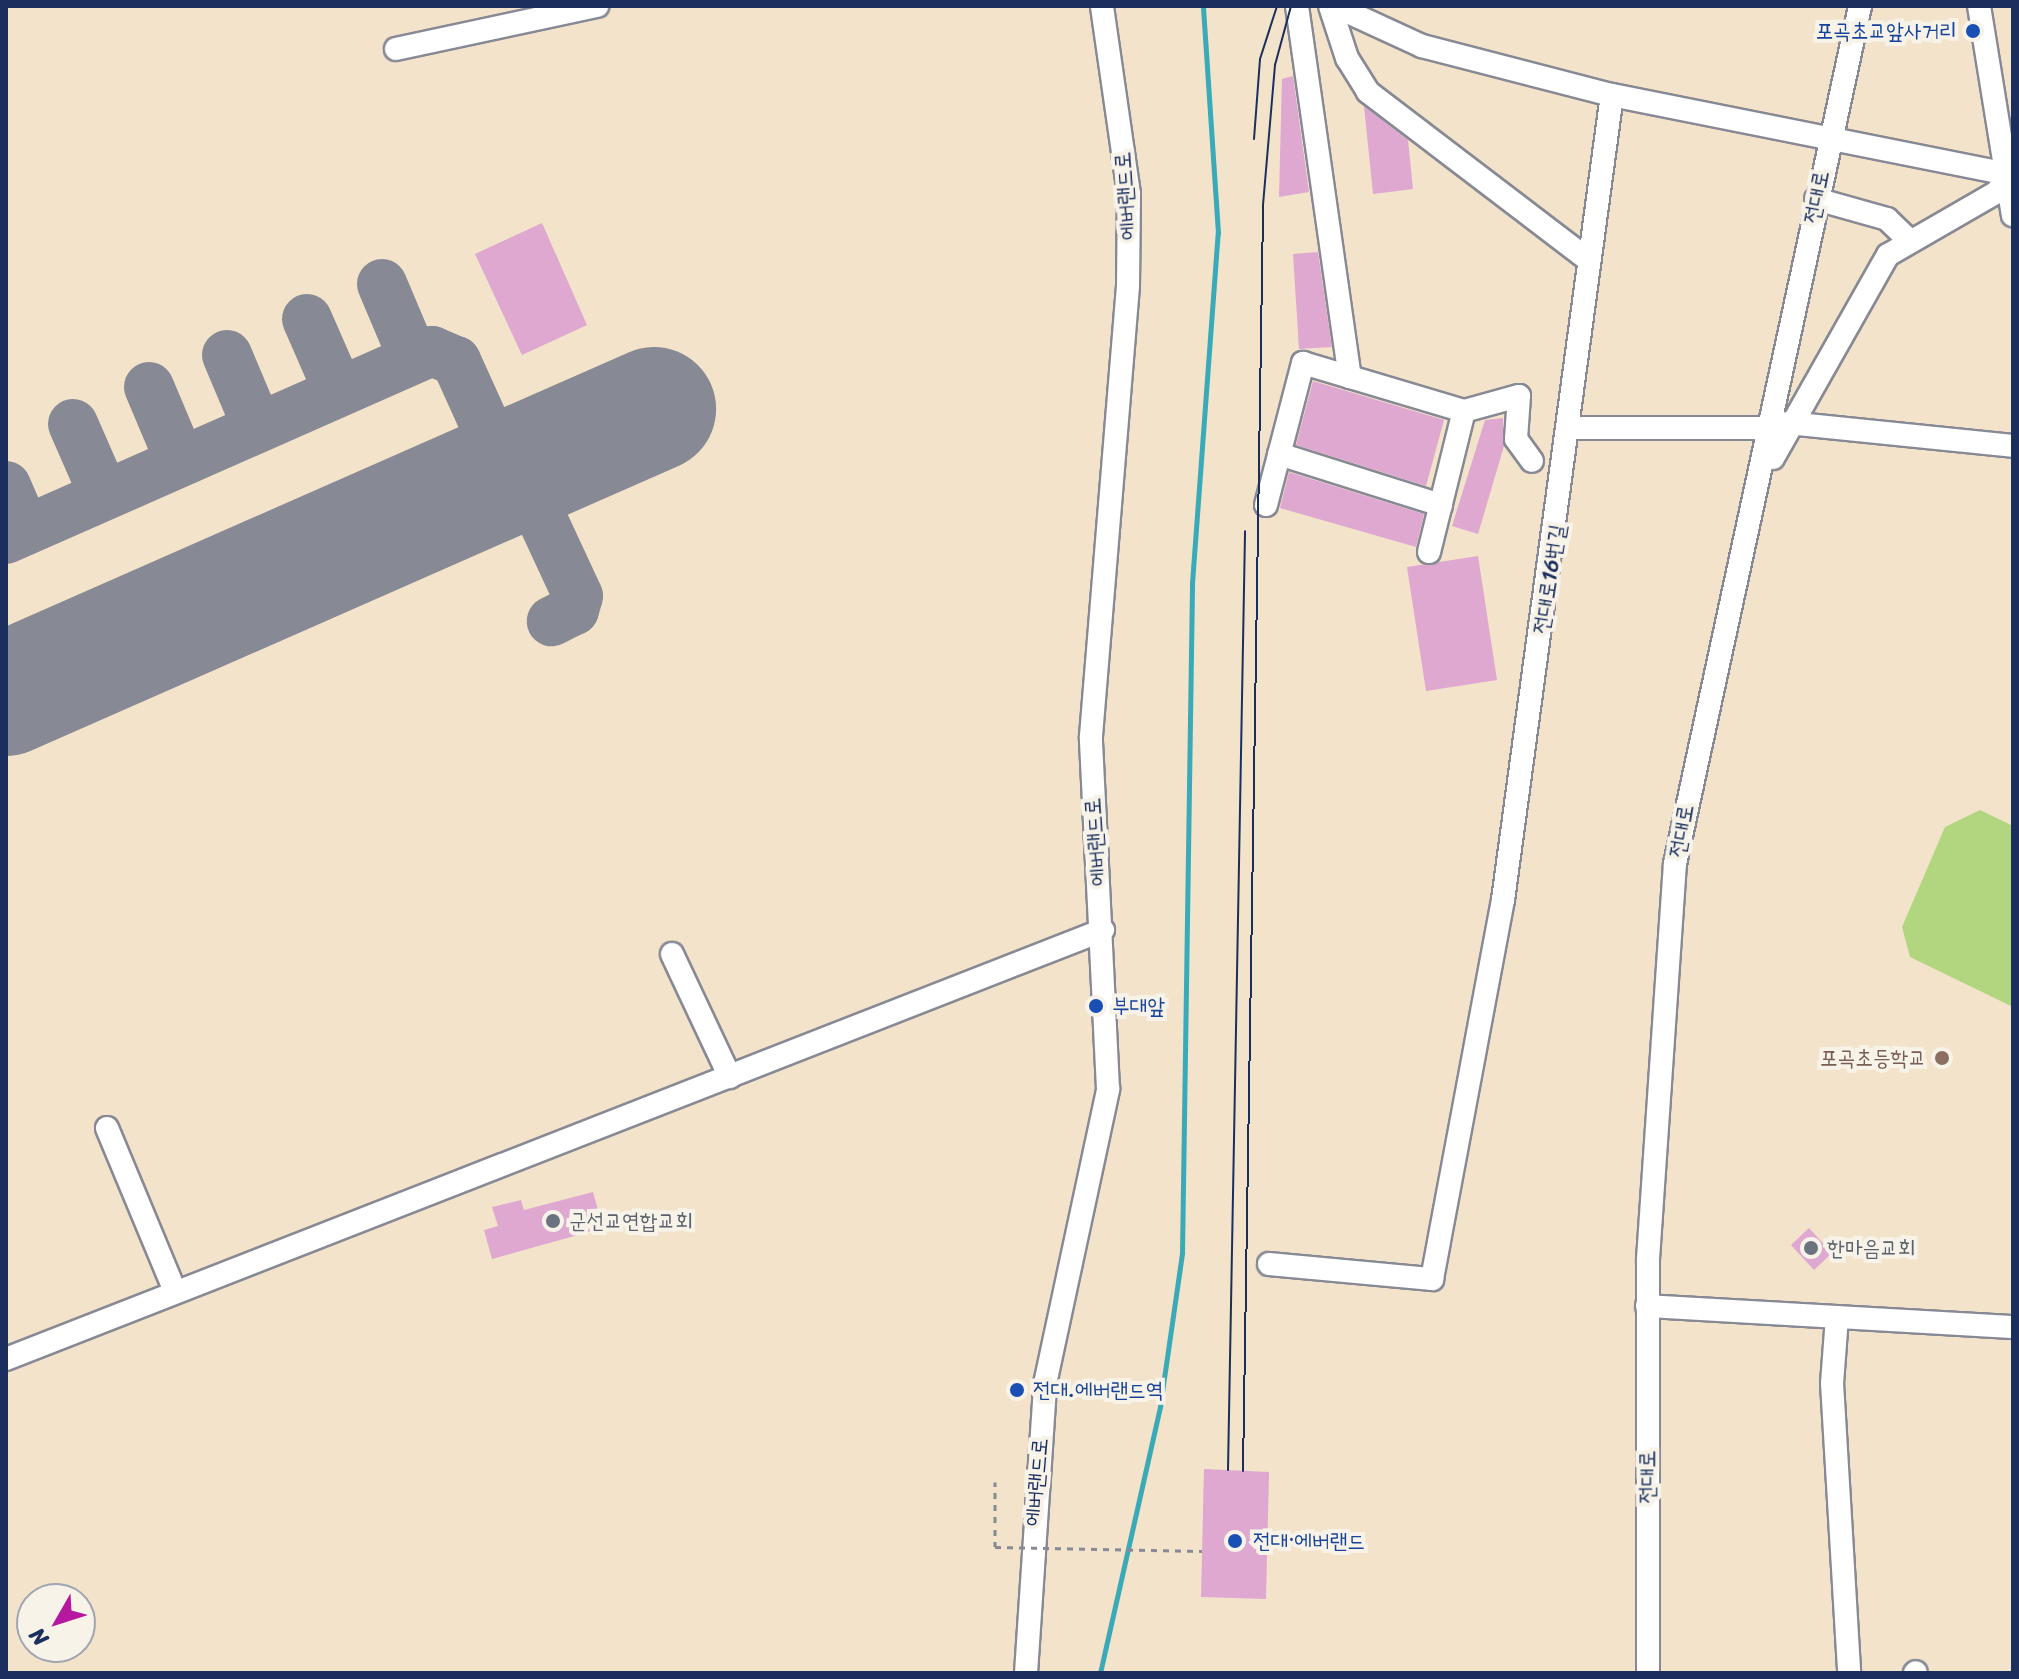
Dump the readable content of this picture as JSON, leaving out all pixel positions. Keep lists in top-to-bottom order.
{
  "streets": {
    "street": ["에버랜드로", "전대로", "전대로16번길"]
  },
  "places": [
    "포곡초교앞사거리",
    "부대앞",
    "포곡초등학교",
    "군선교연합교회",
    "한마음교회",
    "전대.에버랜드역",
    "전대·에버랜드"
  ],
  "north": "bottom left"
}
